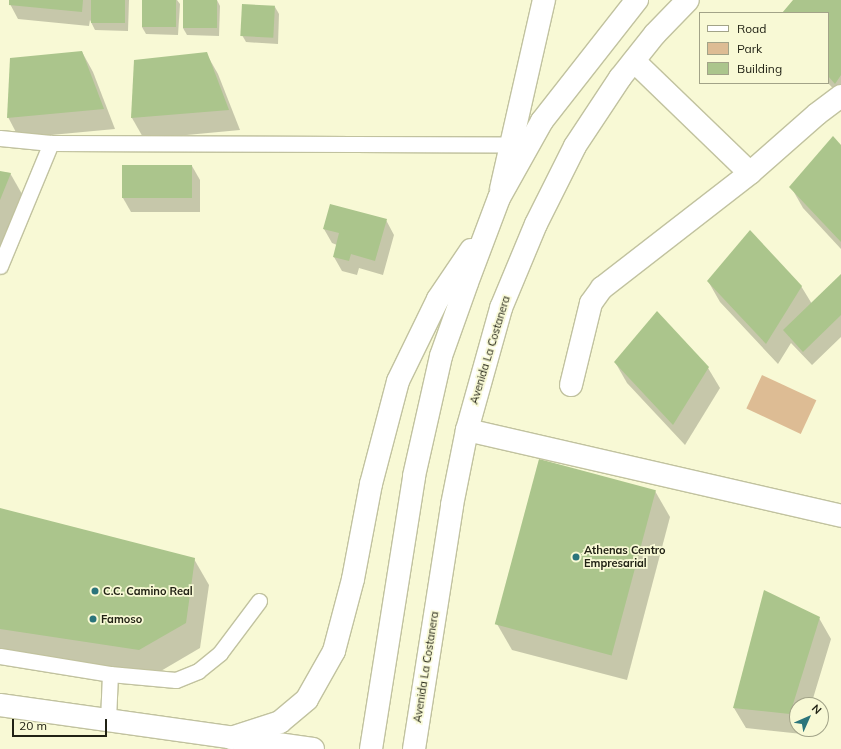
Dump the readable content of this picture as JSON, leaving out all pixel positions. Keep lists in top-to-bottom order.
{
  "streets": {
    "street": ["Avenida La Costanera"]
  },
  "places": ["Athenas Centro Empresarial", "C.C. Camino Real", "Famoso"],
  "legend": ["Road", "Park", "Building"],
  "scale_bar": "20 m",
  "north": "top right"
}
